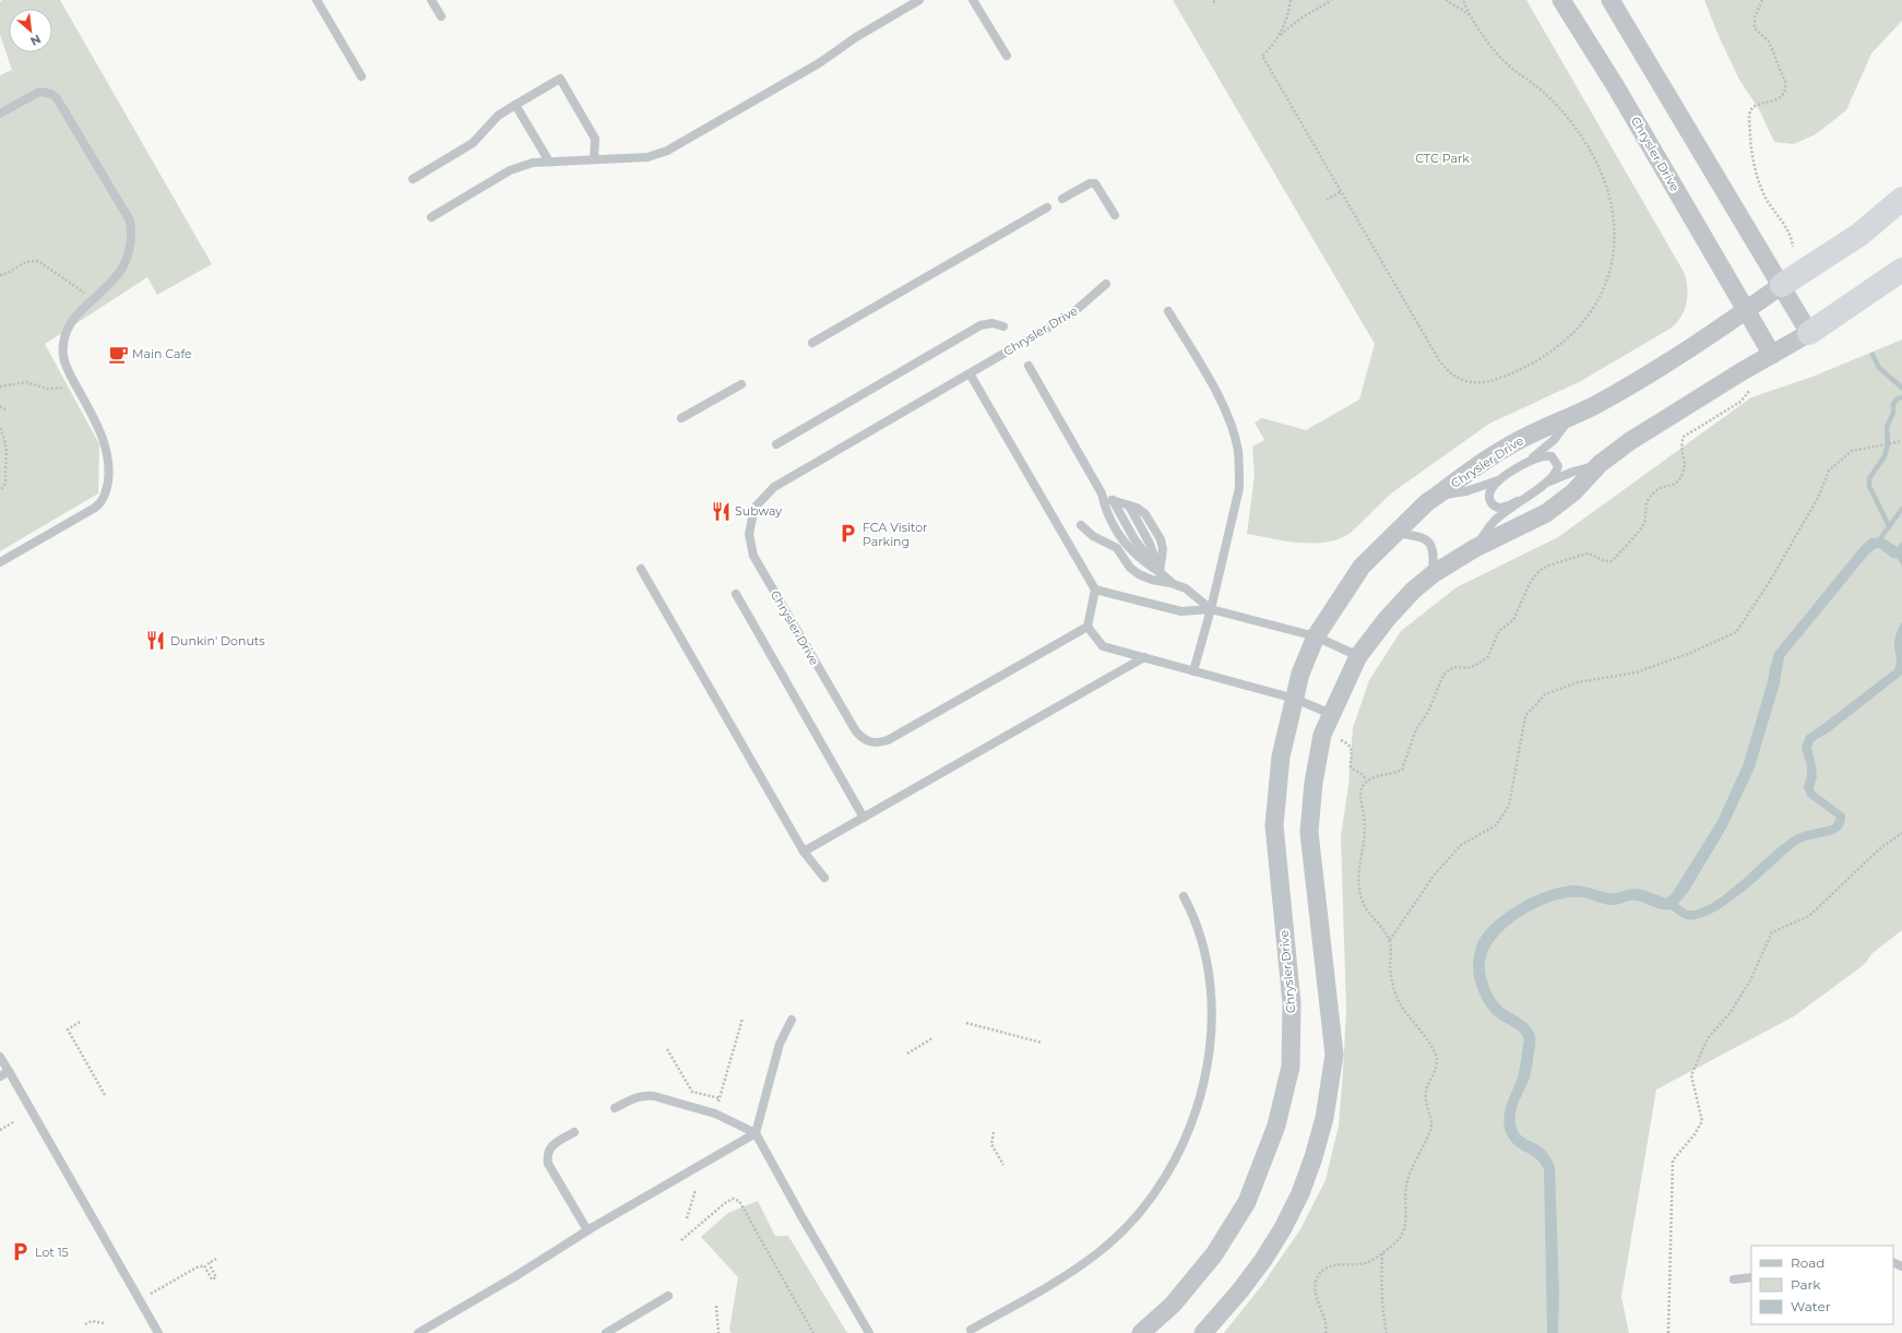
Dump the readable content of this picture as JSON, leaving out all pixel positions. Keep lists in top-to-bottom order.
{
  "streets": {
    "street": ["Chrysler Drive"]
  },
  "parks": ["CTC Park"],
  "places": {
    "cafe": ["Main Cafe"],
    "restaurant": ["Subway", "Dunkin' Donuts"],
    "parking": ["FCA Visitor Parking", "Lot 15"]
  },
  "legend": ["Road", "Park", "Water"],
  "north": "bottom right"
}
